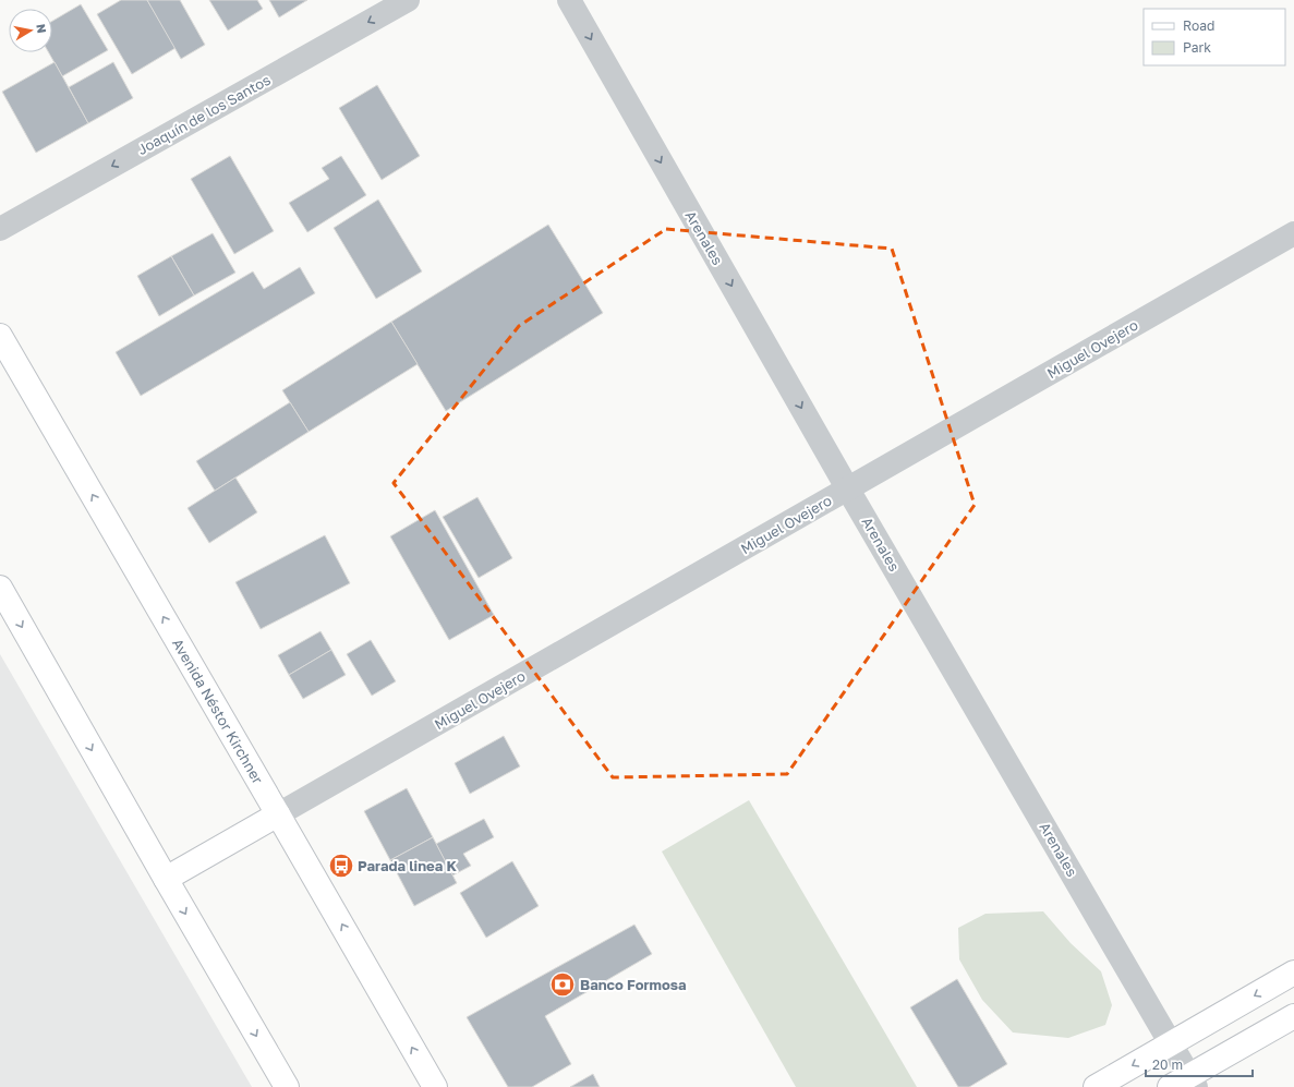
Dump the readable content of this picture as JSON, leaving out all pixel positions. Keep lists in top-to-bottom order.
{
  "streets": {
    "main road": ["Avenida Néstor Kirchner"],
    "street": ["Joaquín de los Santos", "Arenales", "Miguel Ovejero"]
  },
  "crossings": [
    ["Arenales", "Miguel Ovejero"],
    ["Miguel Ovejero", "Avenida Néstor Kirchner"]
  ],
  "one_way": ["Joaquín de los Santos", "Arenales"],
  "places": {
    "bus stop": ["Parada linea K"],
    "bank": ["Banco Formosa"]
  },
  "legend": ["Road", "Park"],
  "scale_bar": "20 m",
  "north": "right"
}
